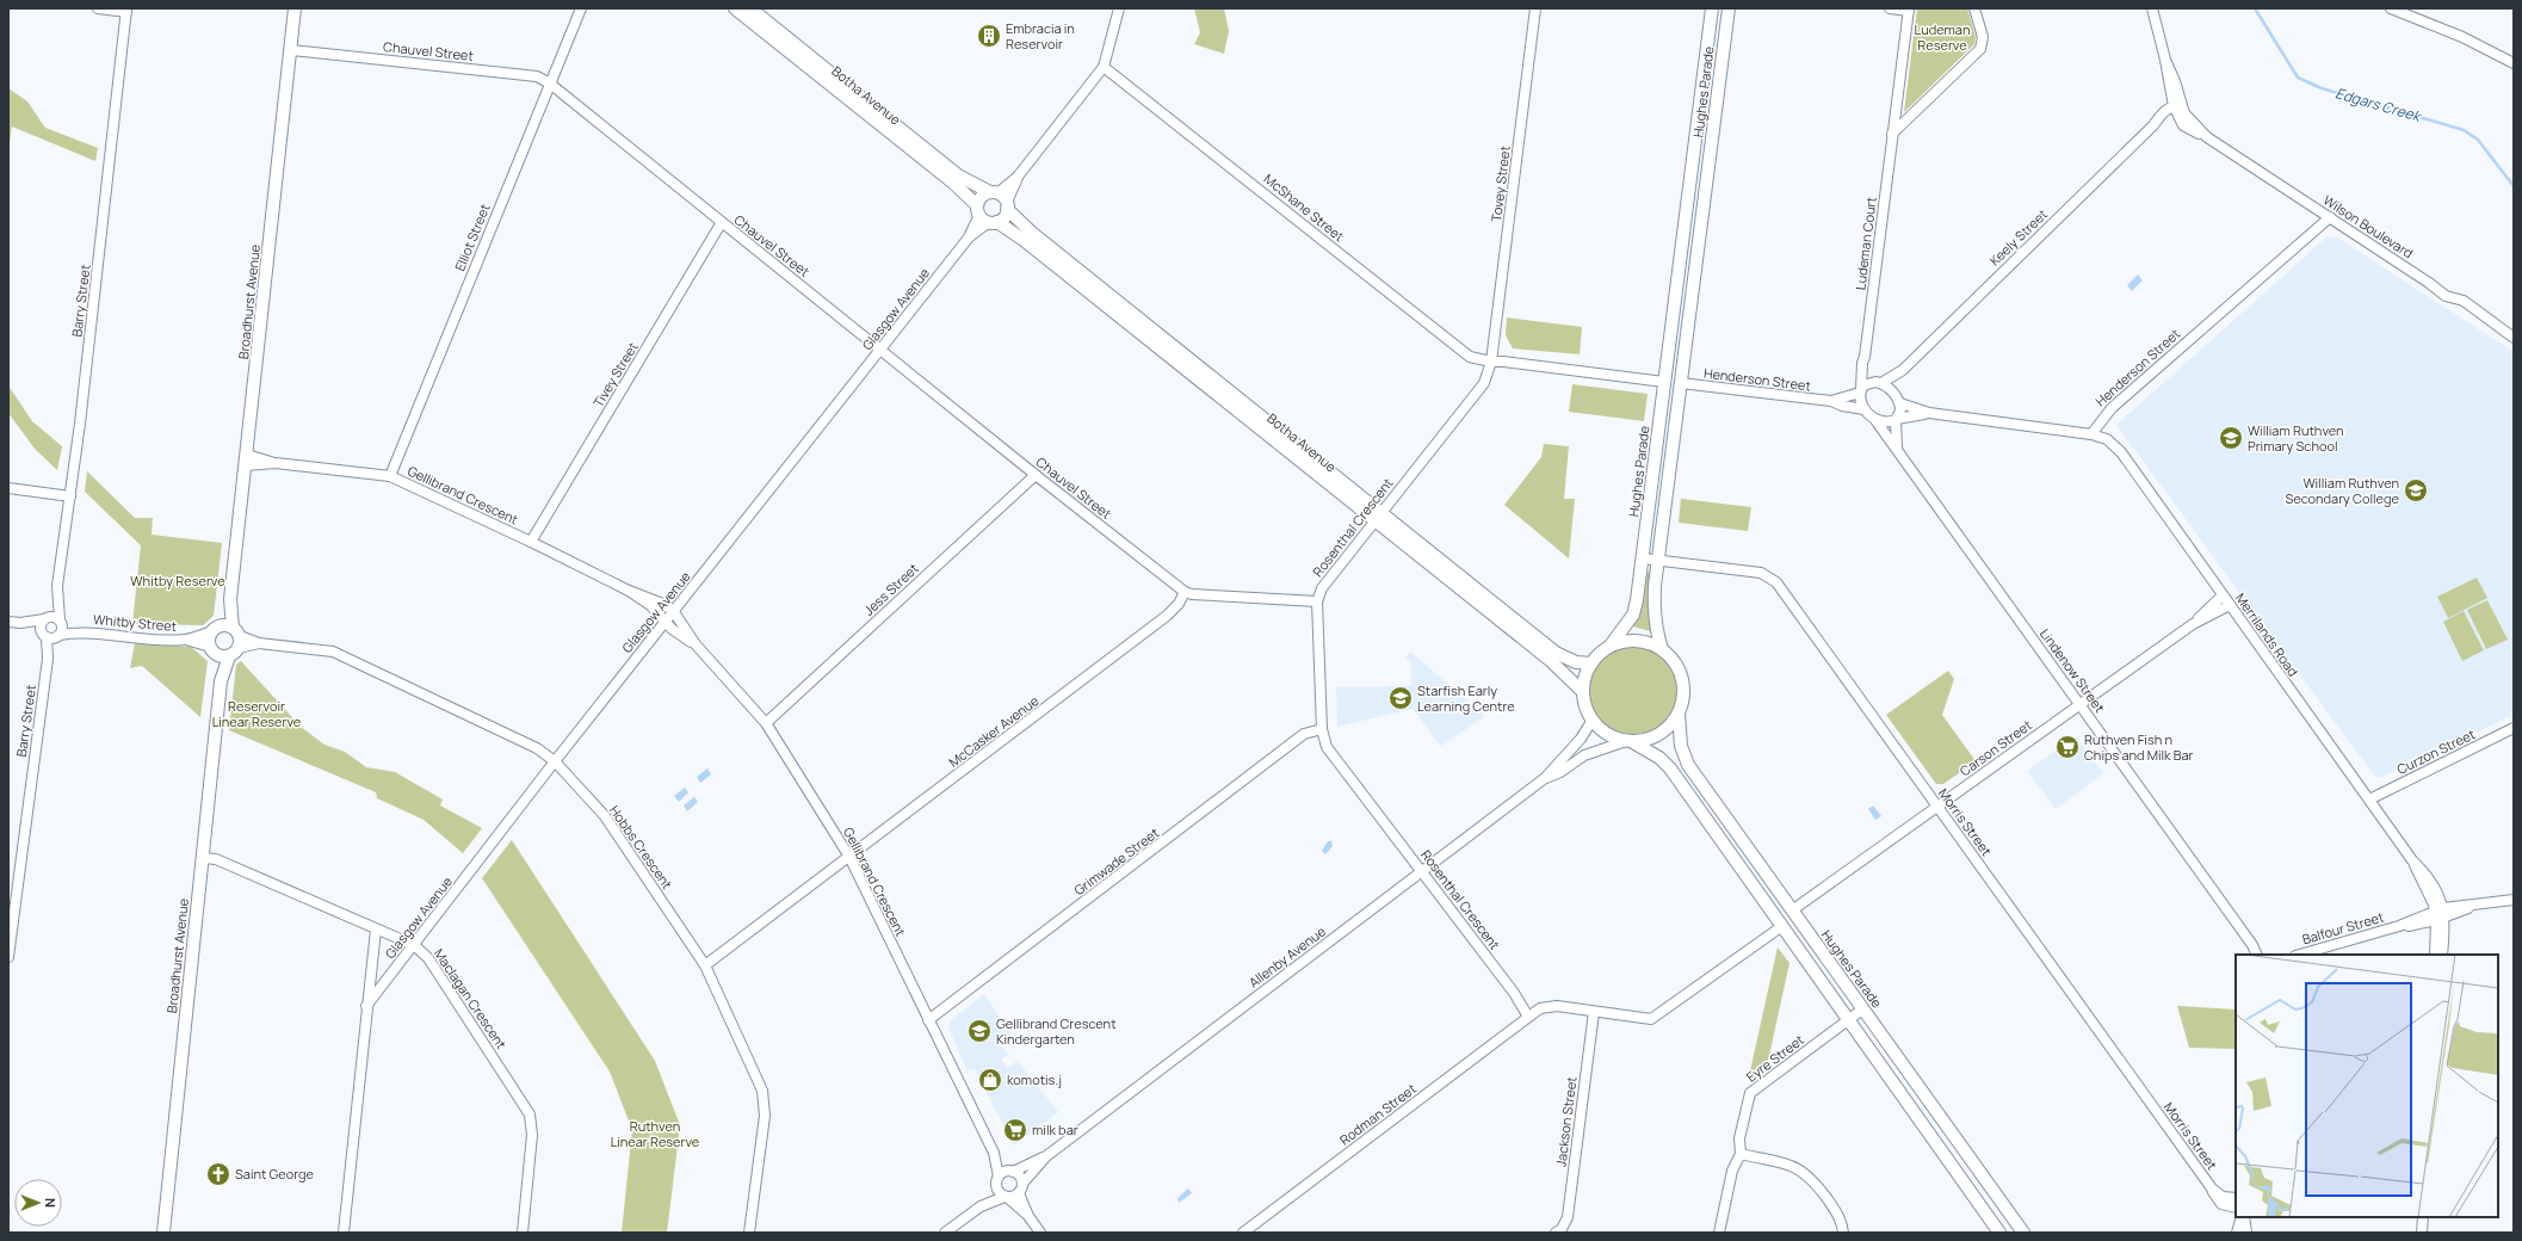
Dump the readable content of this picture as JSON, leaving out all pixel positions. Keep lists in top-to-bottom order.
{
  "streets": {
    "street": [
      "Chauvel Street",
      "Hughes Parade",
      "Botha Avenue",
      "Tovey Street",
      "McShane Street",
      "Wilson Boulevard",
      "Elliot Street",
      "Keely Street",
      "Ludeman Court",
      "Barry Street",
      "Broadhurst Avenue",
      "Glasgow Avenue",
      "Henderson Street",
      "Tivey Street",
      "Gellibrand Crescent",
      "Rosenthal Crescent",
      "Jess Street",
      "Whitby Street",
      "Merrilands Road",
      "Lindenow Street",
      "McCasker Avenue",
      "Carson Street",
      "Curzon Street",
      "Morris Street",
      "Hobbs Crescent",
      "Grimwade Street",
      "Balfour Street",
      "Allenby Avenue",
      "Maclagan Crescent",
      "Eyre Street",
      "Rodman Street",
      "Jackson Street"
    ]
  },
  "crossings": [
    ["Chauvel Street", "Elliot Street"],
    ["Chauvel Street", "Broadhurst Avenue"],
    ["Chauvel Street", "Glasgow Avenue"],
    ["Chauvel Street", "Tivey Street"],
    ["Chauvel Street", "Jess Street"],
    ["Chauvel Street", "McCasker Avenue"],
    ["Hughes Parade", "Botha Avenue"],
    ["Hughes Parade", "Henderson Street"],
    ["Hughes Parade", "Carson Street"],
    ["Hughes Parade", "Morris Street"],
    ["Hughes Parade", "Allenby Avenue"],
    ["Hughes Parade", "Eyre Street"],
    ["Botha Avenue", "Glasgow Avenue"],
    ["Botha Avenue", "Rosenthal Crescent"],
    ["Botha Avenue", "Allenby Avenue"],
    ["Tovey Street", "McShane Street"],
    ["Tovey Street", "Rosenthal Crescent"],
    ["McShane Street", "Rosenthal Crescent"],
    ["Wilson Boulevard", "Keely Street"],
    ["Wilson Boulevard", "Henderson Street"],
    ["Elliot Street", "Gellibrand Crescent"],
    ["Keely Street", "Ludeman Court"],
    ["Keely Street", "Henderson Street"],
    ["Keely Street", "Lindenow Street"],
    ["Ludeman Court", "Henderson Street"],
    ["Ludeman Court", "Lindenow Street"],
    ["Barry Street", "Whitby Street"],
    ["Broadhurst Avenue", "Gellibrand Crescent"],
    ["Broadhurst Avenue", "Whitby Street"],
    ["Broadhurst Avenue", "Hobbs Crescent"],
    ["Broadhurst Avenue", "Maclagan Crescent"],
    ["Glasgow Avenue", "Gellibrand Crescent"],
    ["Glasgow Avenue", "Hobbs Crescent"],
    ["Glasgow Avenue", "Maclagan Crescent"],
    ["Henderson Street", "Merrilands Road"],
    ["Henderson Street", "Lindenow Street"],
    ["Tivey Street", "Gellibrand Crescent"],
    ["Gellibrand Crescent", "Jess Street"],
    ["Gellibrand Crescent", "McCasker Avenue"],
    ["Gellibrand Crescent", "Grimwade Street"],
    ["Gellibrand Crescent", "Allenby Avenue"],
    ["Rosenthal Crescent", "Grimwade Street"],
    ["Rosenthal Crescent", "Allenby Avenue"],
    ["Rosenthal Crescent", "Rodman Street"],
    ["Whitby Street", "Hobbs Crescent"],
    ["Merrilands Road", "Carson Street"],
    ["Merrilands Road", "Curzon Street"],
    ["Merrilands Road", "Balfour Street"],
    ["Lindenow Street", "Carson Street"],
    ["McCasker Avenue", "Hobbs Crescent"],
    ["Carson Street", "Morris Street"]
  ],
  "water": ["Edgars Creek"],
  "parks": [
    "Ludeman Reserve",
    "Whitby Reserve",
    "Reservoir Linear Reserve",
    "Ruthven Linear Reserve"
  ],
  "places": {
    "building": ["Embracia in Reservoir"],
    "school or university": [
      "William Ruthven Primary School",
      "William Ruthven Secondary College",
      "Starfish Early Learning Centre",
      "Gellibrand Crescent Kindergarten"
    ],
    "supermarket": ["Ruthven Fish n Chips and Milk Bar", "milk bar"],
    "shop": ["komotis.j"],
    "church": ["Saint George"]
  },
  "north": "right"
}
